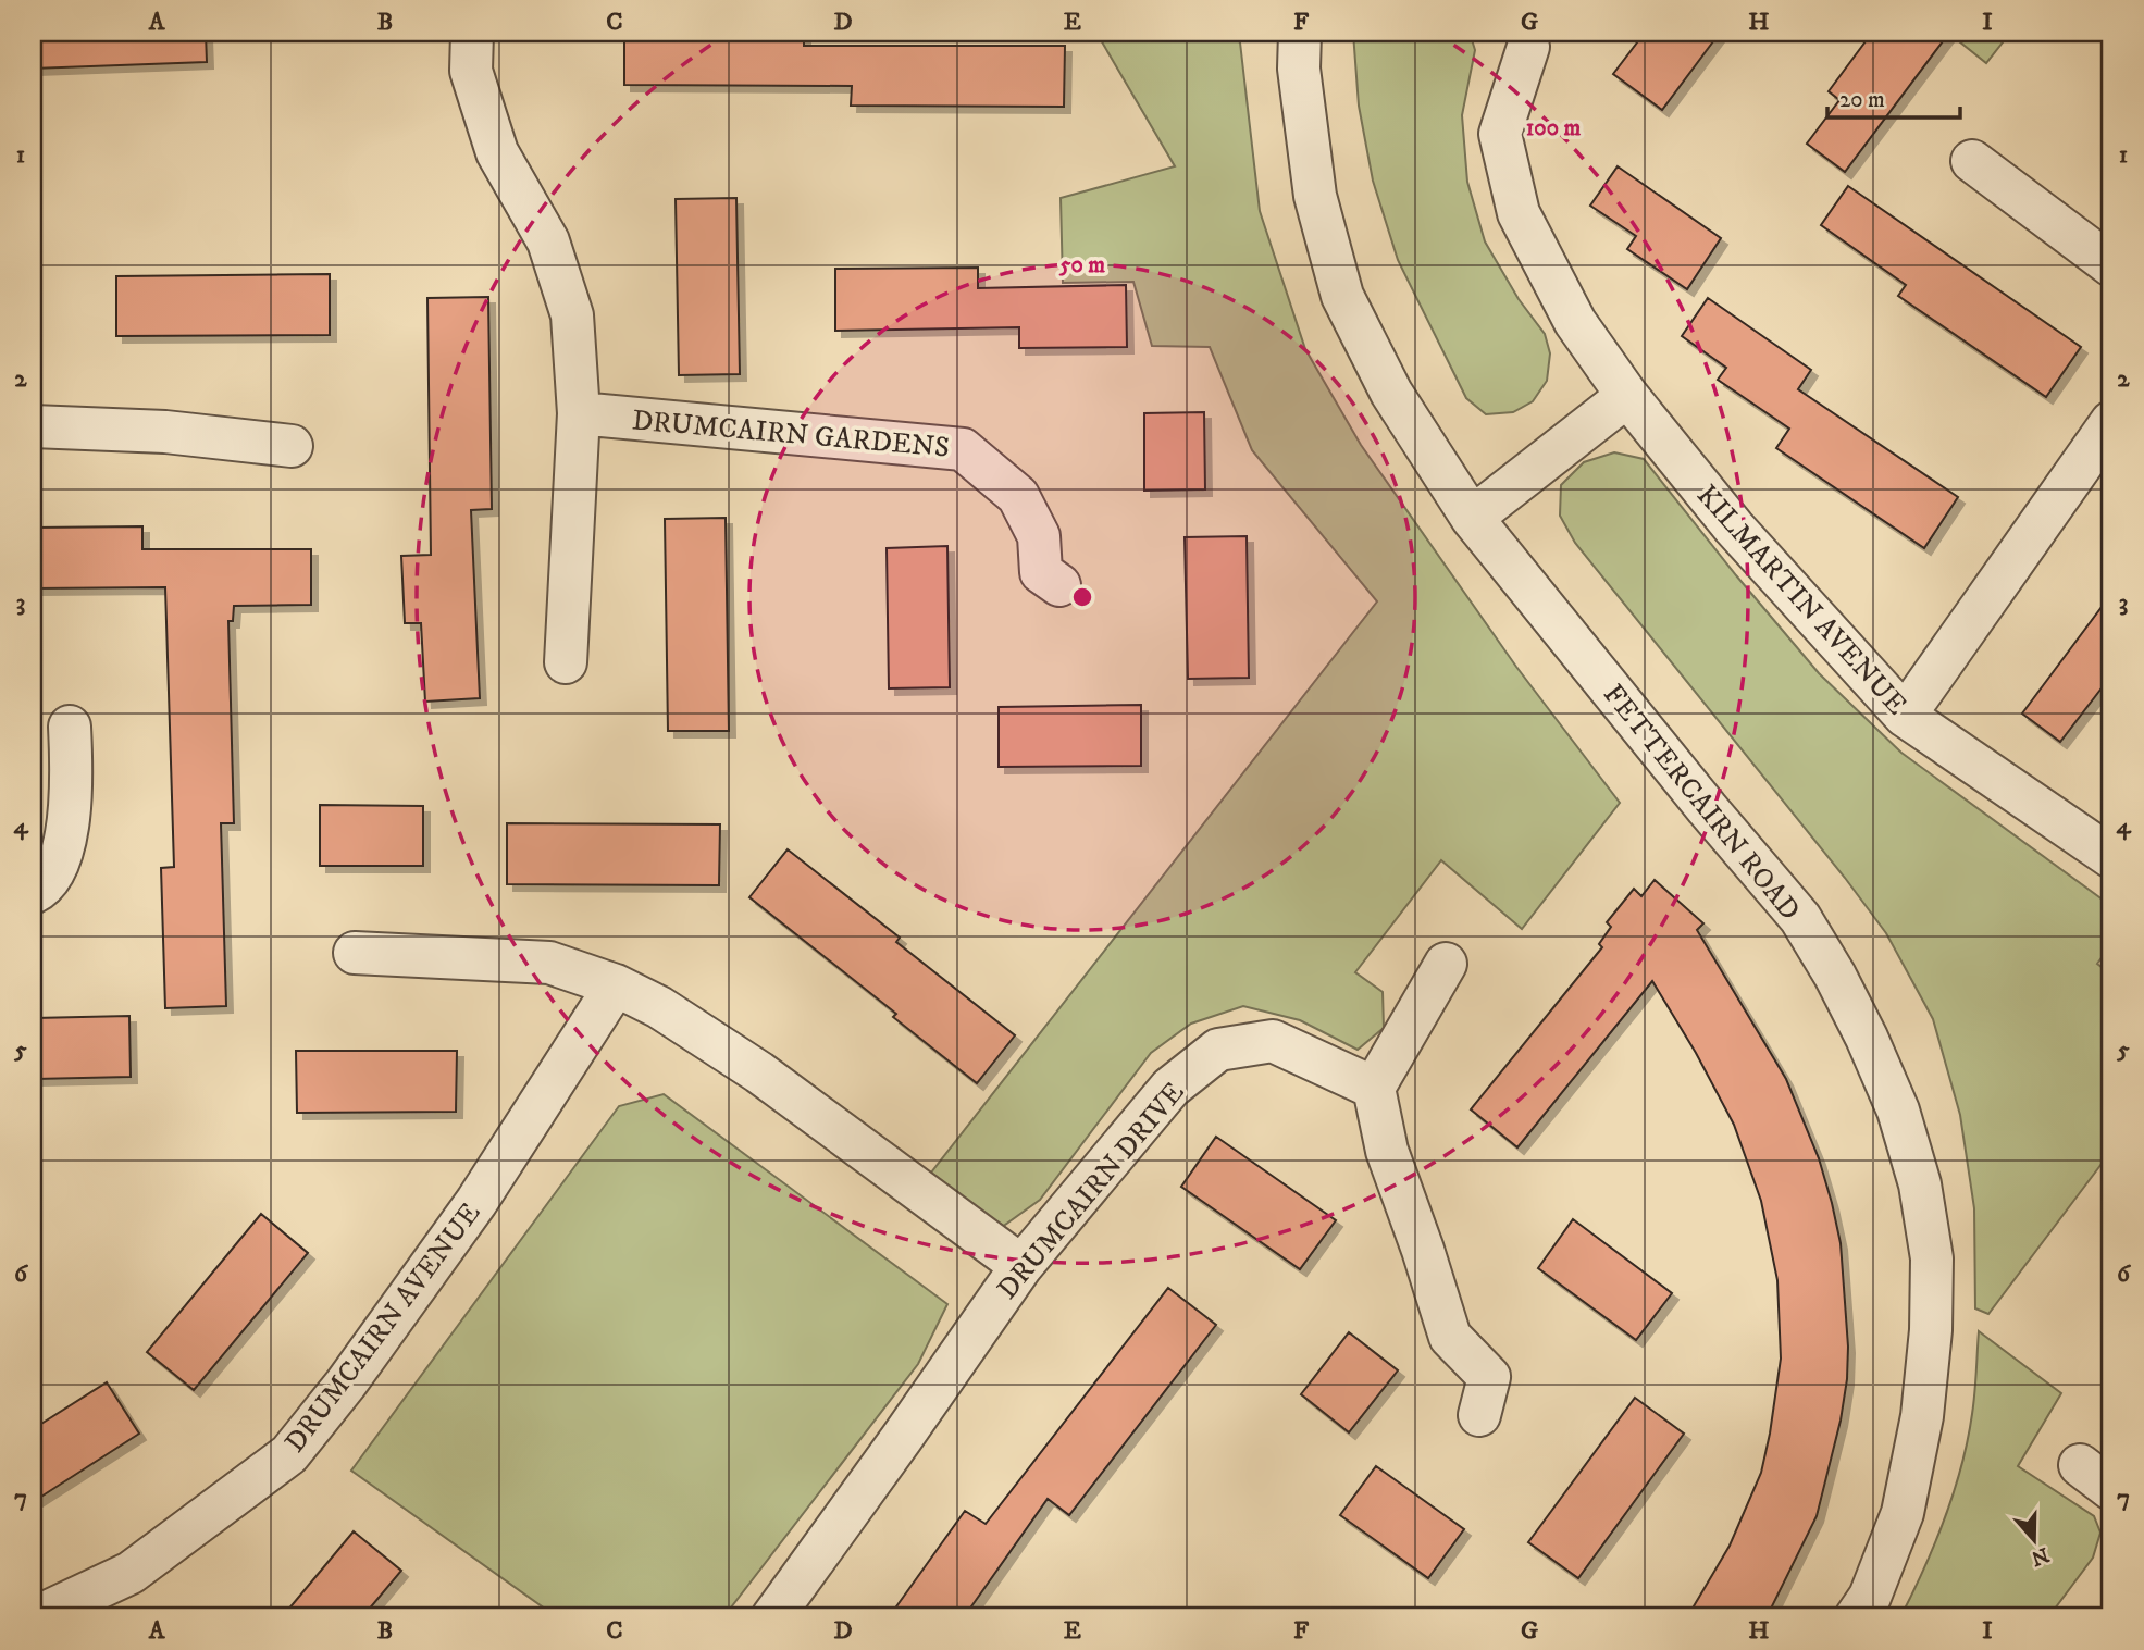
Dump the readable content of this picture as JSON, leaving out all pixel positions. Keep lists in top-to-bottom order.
{
  "streets": {
    "street": [
      "DRUMCAIRN GARDENS",
      "KILMARTIN AVENUE",
      "FETTERCAIRN ROAD",
      "DRUMCAIRN DRIVE",
      "DRUMCAIRN AVENUE"
    ]
  },
  "scale_bar": "20 m",
  "north": "bottom",
  "grid": {
    "columns": [
      "A",
      "B",
      "C",
      "D",
      "E",
      "F",
      "G",
      "H",
      "I"
    ],
    "rows": [
      "1",
      "2",
      "3",
      "4",
      "5",
      "6",
      "7"
    ]
  },
  "rings": ["100 m", "50 m"]
}
